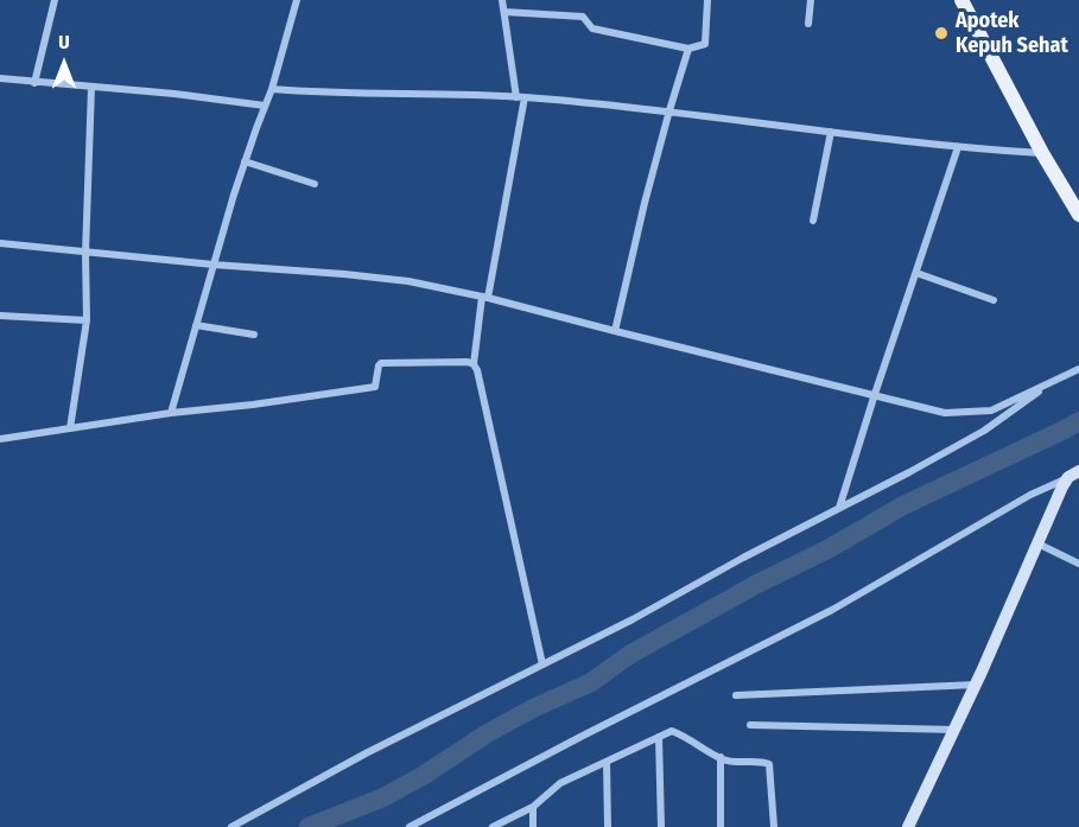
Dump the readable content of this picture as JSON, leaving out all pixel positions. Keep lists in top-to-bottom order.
{
  "places": ["Apotek Kepuh Sehat"],
  "north": "top"
}
